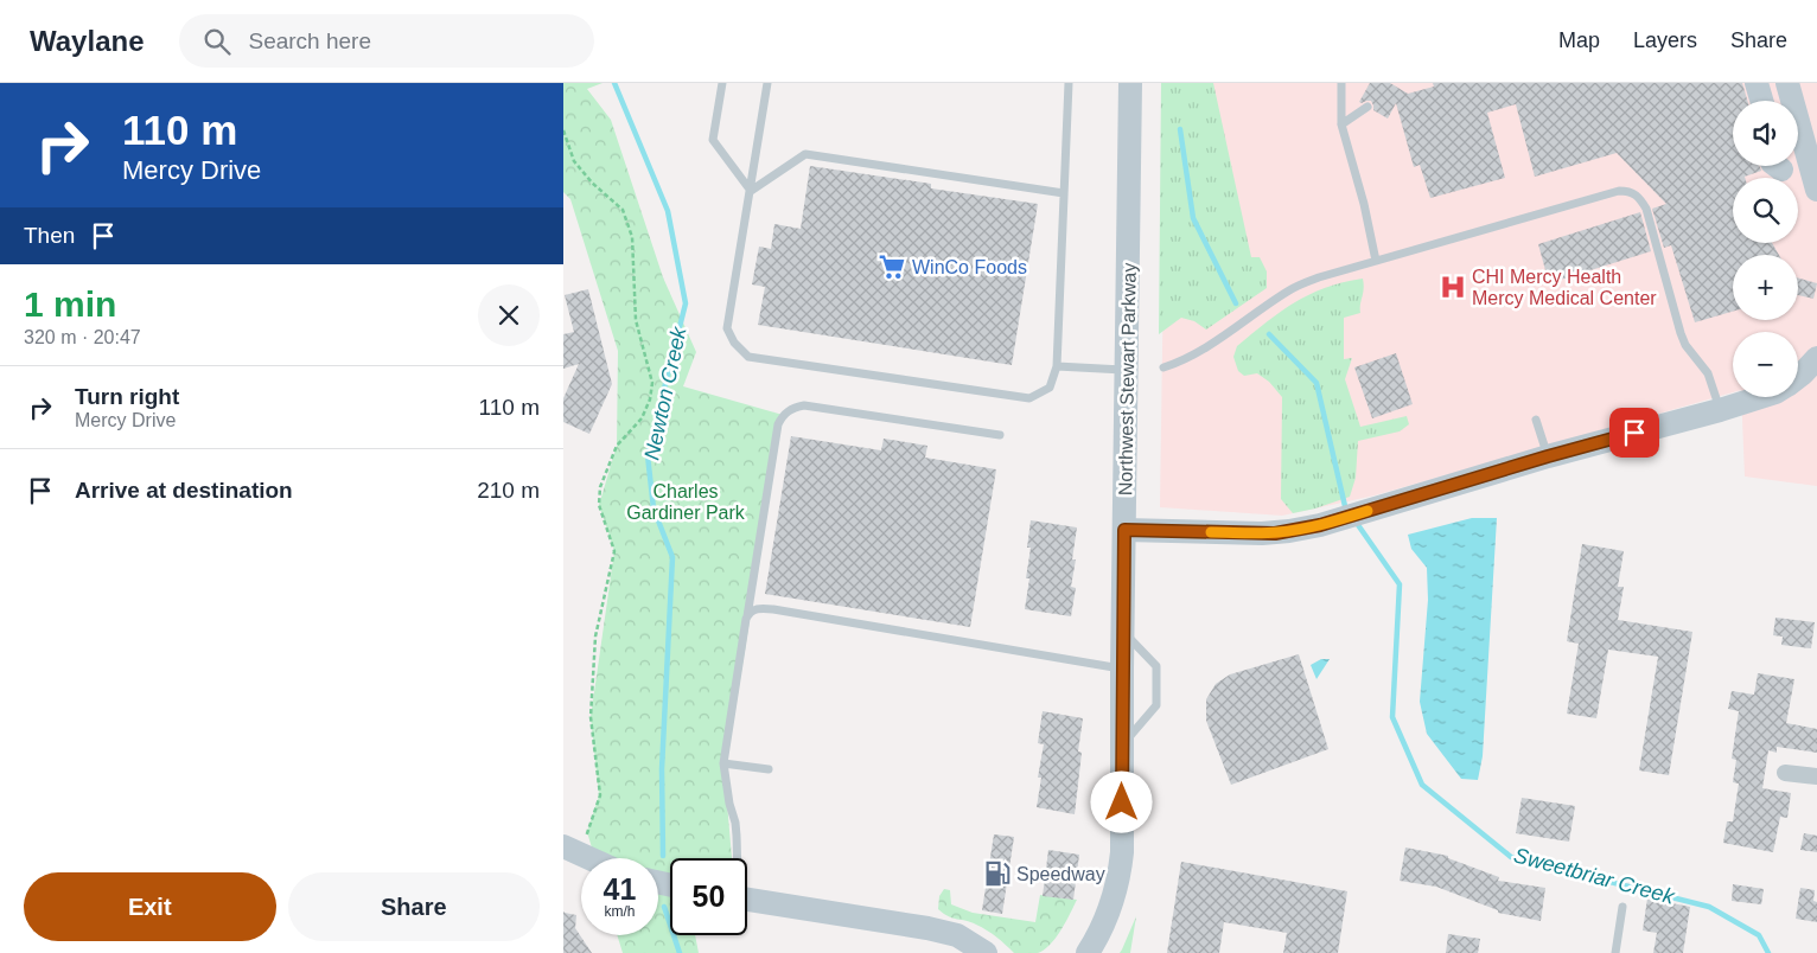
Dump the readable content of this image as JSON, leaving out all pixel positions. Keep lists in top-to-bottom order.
{
  "streets": {
    "street": ["Northwest Stewart Parkway"]
  },
  "water": ["Newton Creek", "Sweetbriar Creek"],
  "parks": ["Charles Gardiner Park"],
  "places": {
    "supermarket": ["WinCo Foods"],
    "hospital": ["CHI Mercy Health Mercy Medical Center"],
    "fuel station": ["Speedway"]
  },
  "page": {
    "header": "Waylane",
    "search": "Search here",
    "nav": ["Map", "Layers", "Share"],
    "turn": ["110 m", "Mercy Drive"],
    "map_buttons": ["+", "−"],
    "then": "Then",
    "heading": ["1 min", "320 m · 20:47"],
    "list": [
      {
        "name": "Turn right",
        "note": "Mercy Drive",
        "value": "110 m"
      },
      {
        "name": "Arrive at destination",
        "value": "210 m"
      }
    ],
    "speed": "41 km/h",
    "limit": "50",
    "buttons": ["Exit", "Share"]
  }
}
